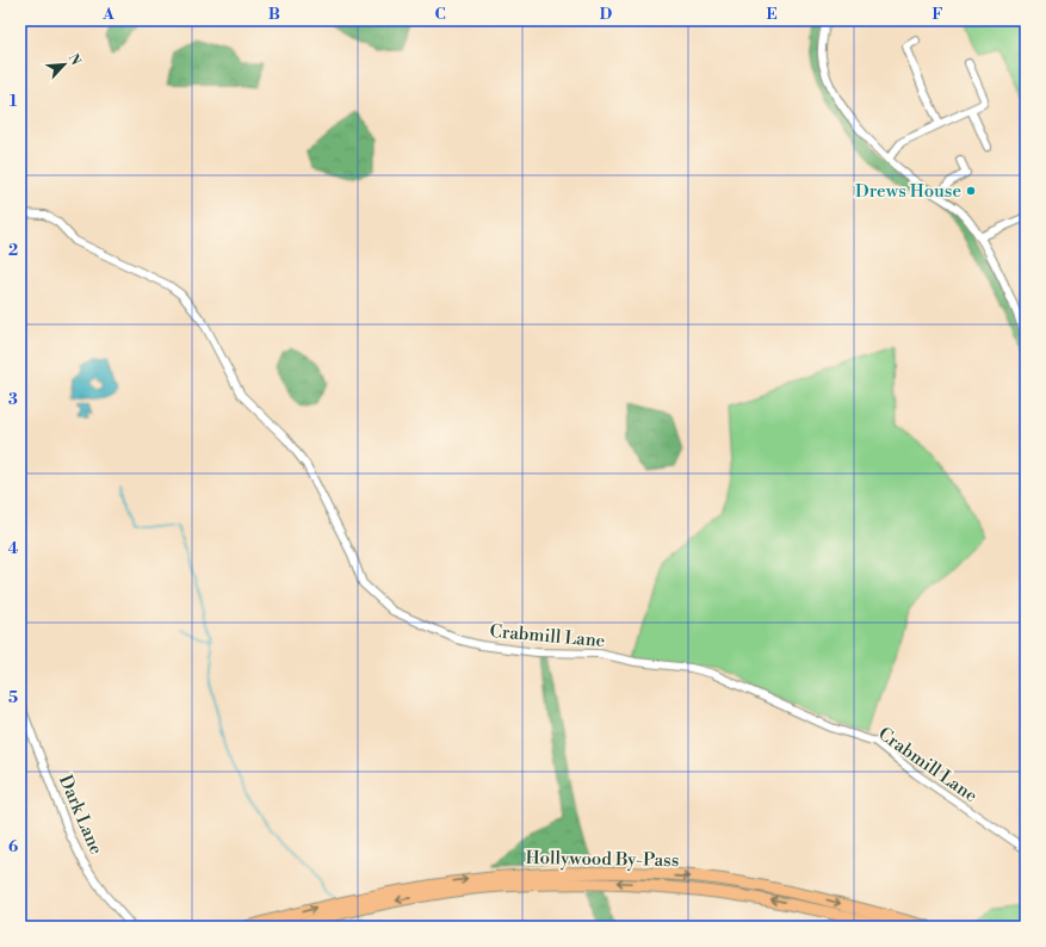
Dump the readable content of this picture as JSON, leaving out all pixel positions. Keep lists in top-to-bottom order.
{
  "streets": {
    "highway": ["Hollywood By-Pass"],
    "street": ["Crabmill Lane", "Dark Lane"]
  },
  "places": ["Drews House"],
  "north": "top right",
  "grid": {
    "columns": [
      "A",
      "B",
      "C",
      "D",
      "E",
      "F"
    ],
    "rows": [
      "1",
      "2",
      "3",
      "4",
      "5",
      "6"
    ]
  }
}
